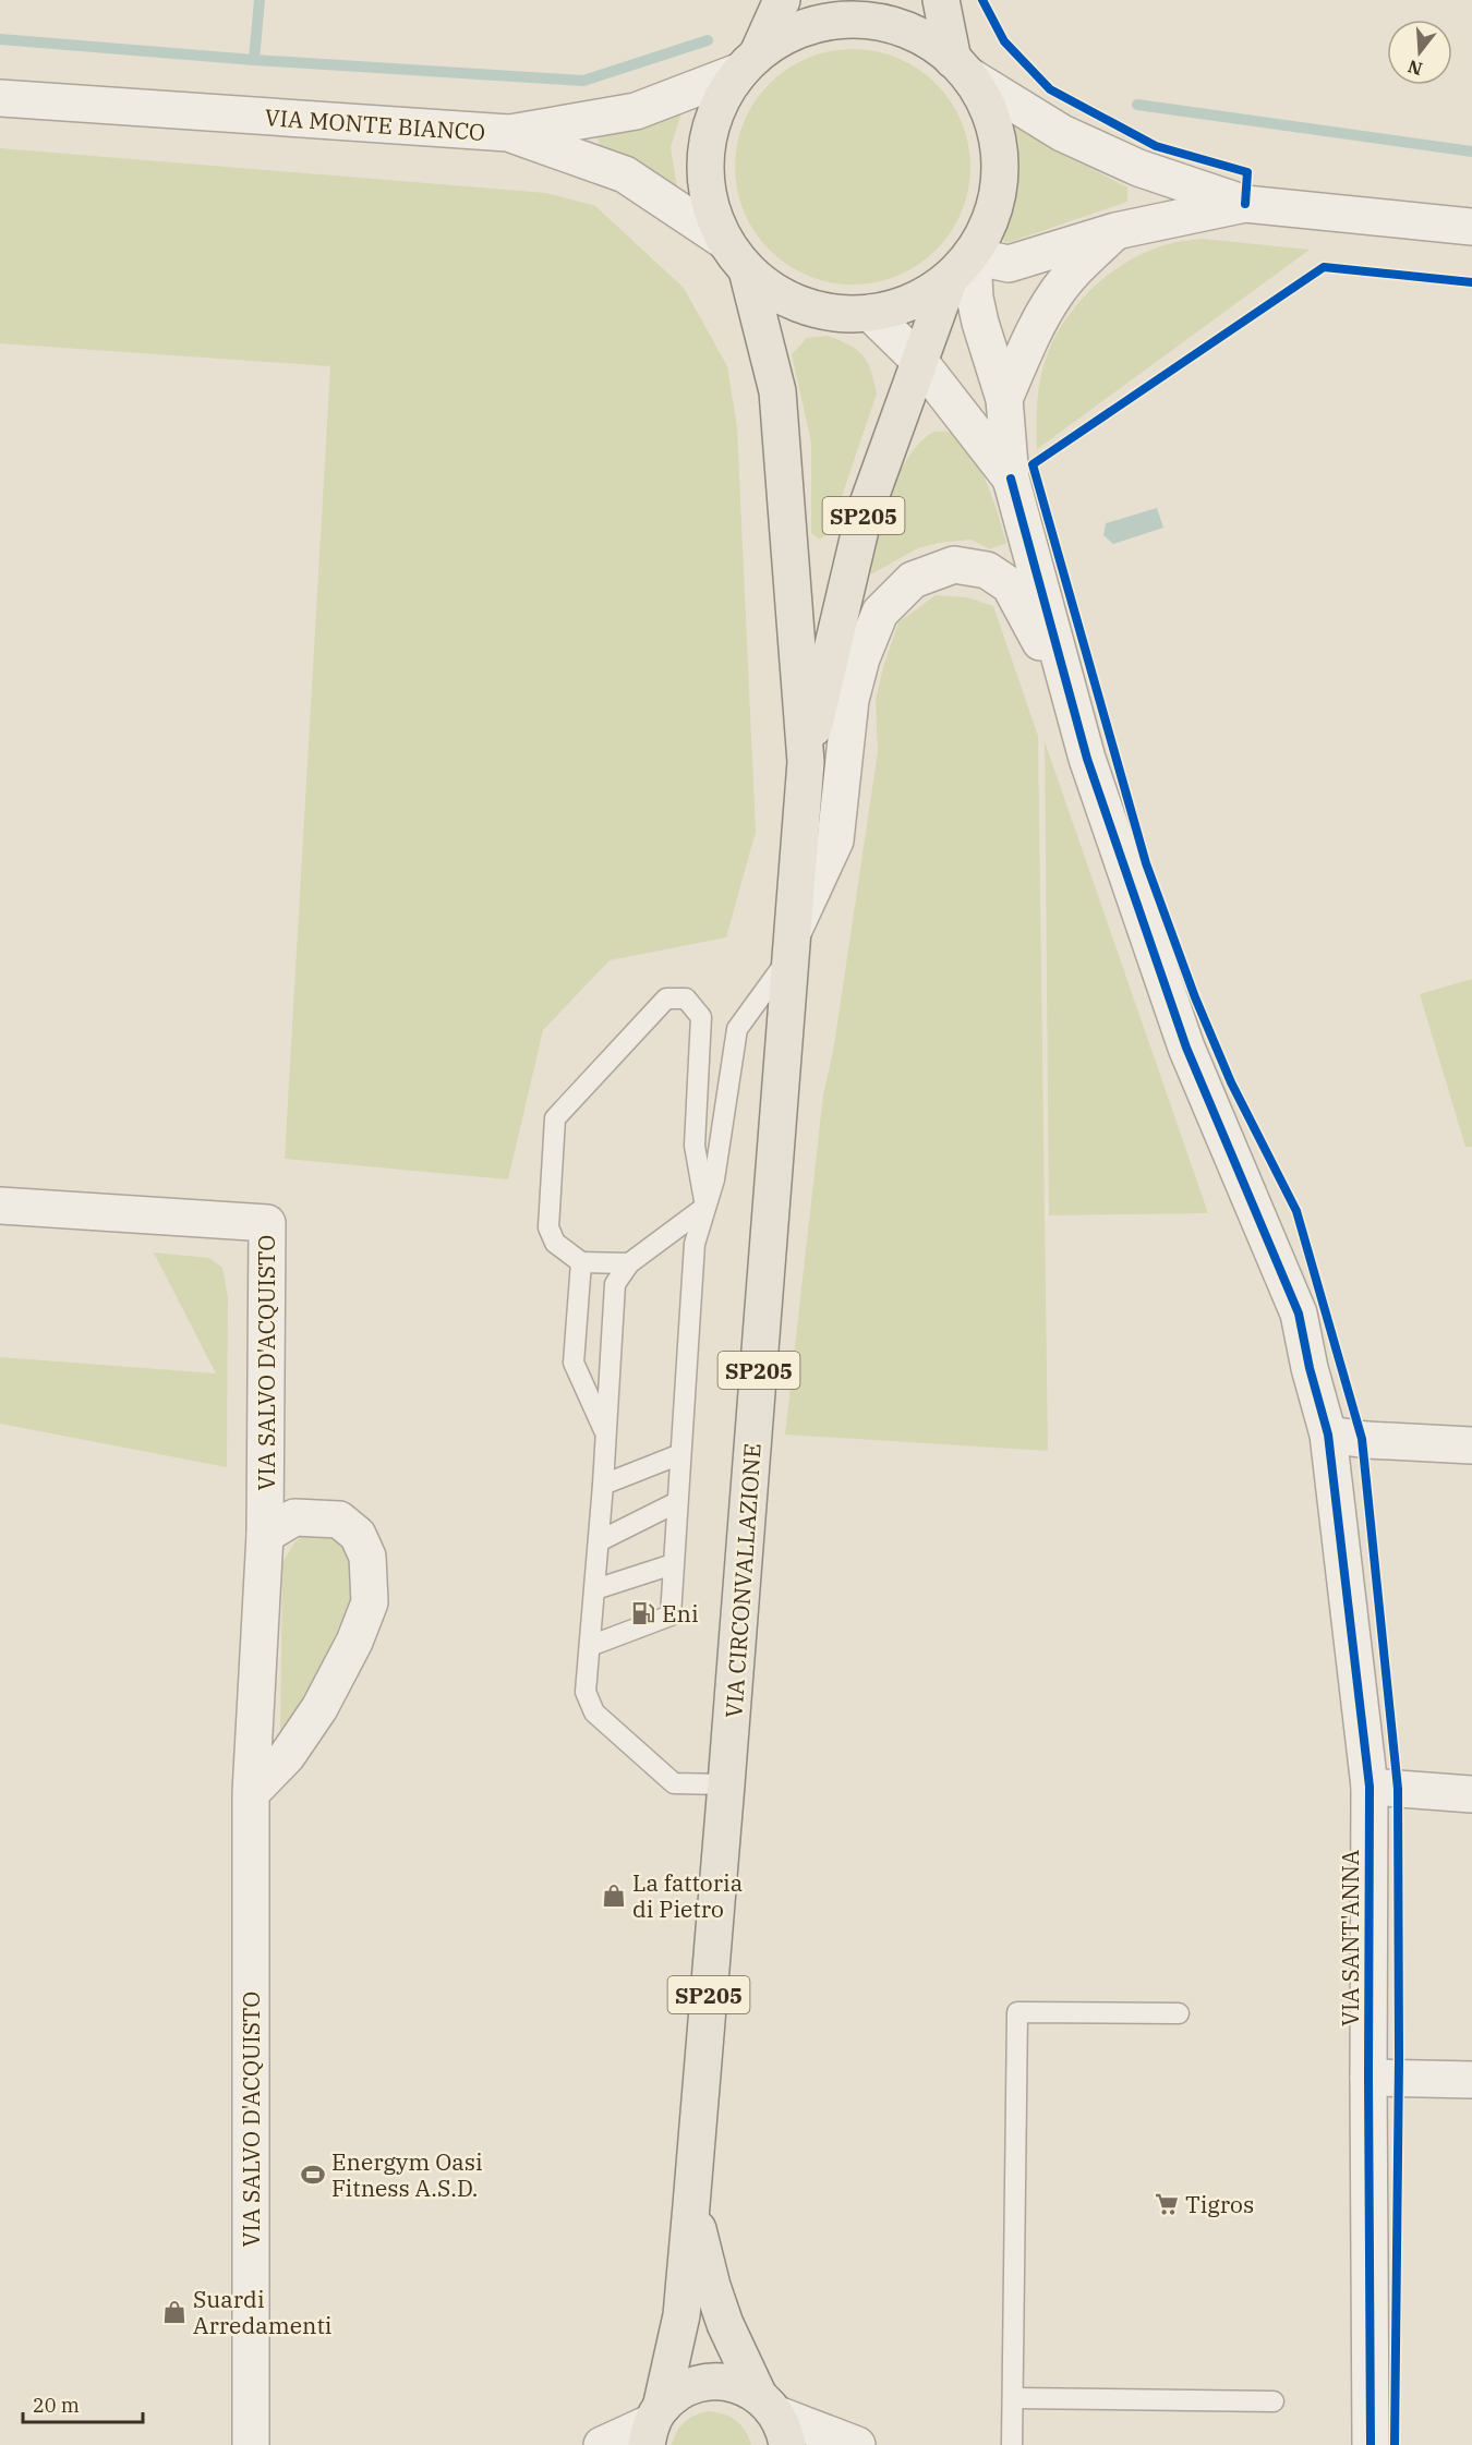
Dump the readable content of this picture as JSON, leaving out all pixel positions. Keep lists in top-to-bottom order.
{
  "streets": {
    "main road": ["SP205", "VIA CIRCONVALLAZIONE"],
    "street": ["VIA MONTE BIANCO", "VIA SALVO D'ACQUISTO", "VIA SANT'ANNA"]
  },
  "crossings": [
    ["VIA MONTE BIANCO", "SP205"],
    ["SP205", "VIA CIRCONVALLAZIONE"]
  ],
  "places": {
    "fuel station": ["Eni"],
    "shop": ["La fattoria di Pietro", "Suardi Arredamenti"],
    "sports": ["Energym Oasi Fitness A.S.D."],
    "supermarket": ["Tigros"]
  },
  "scale_bar": "20 m",
  "north": "bottom"
}
